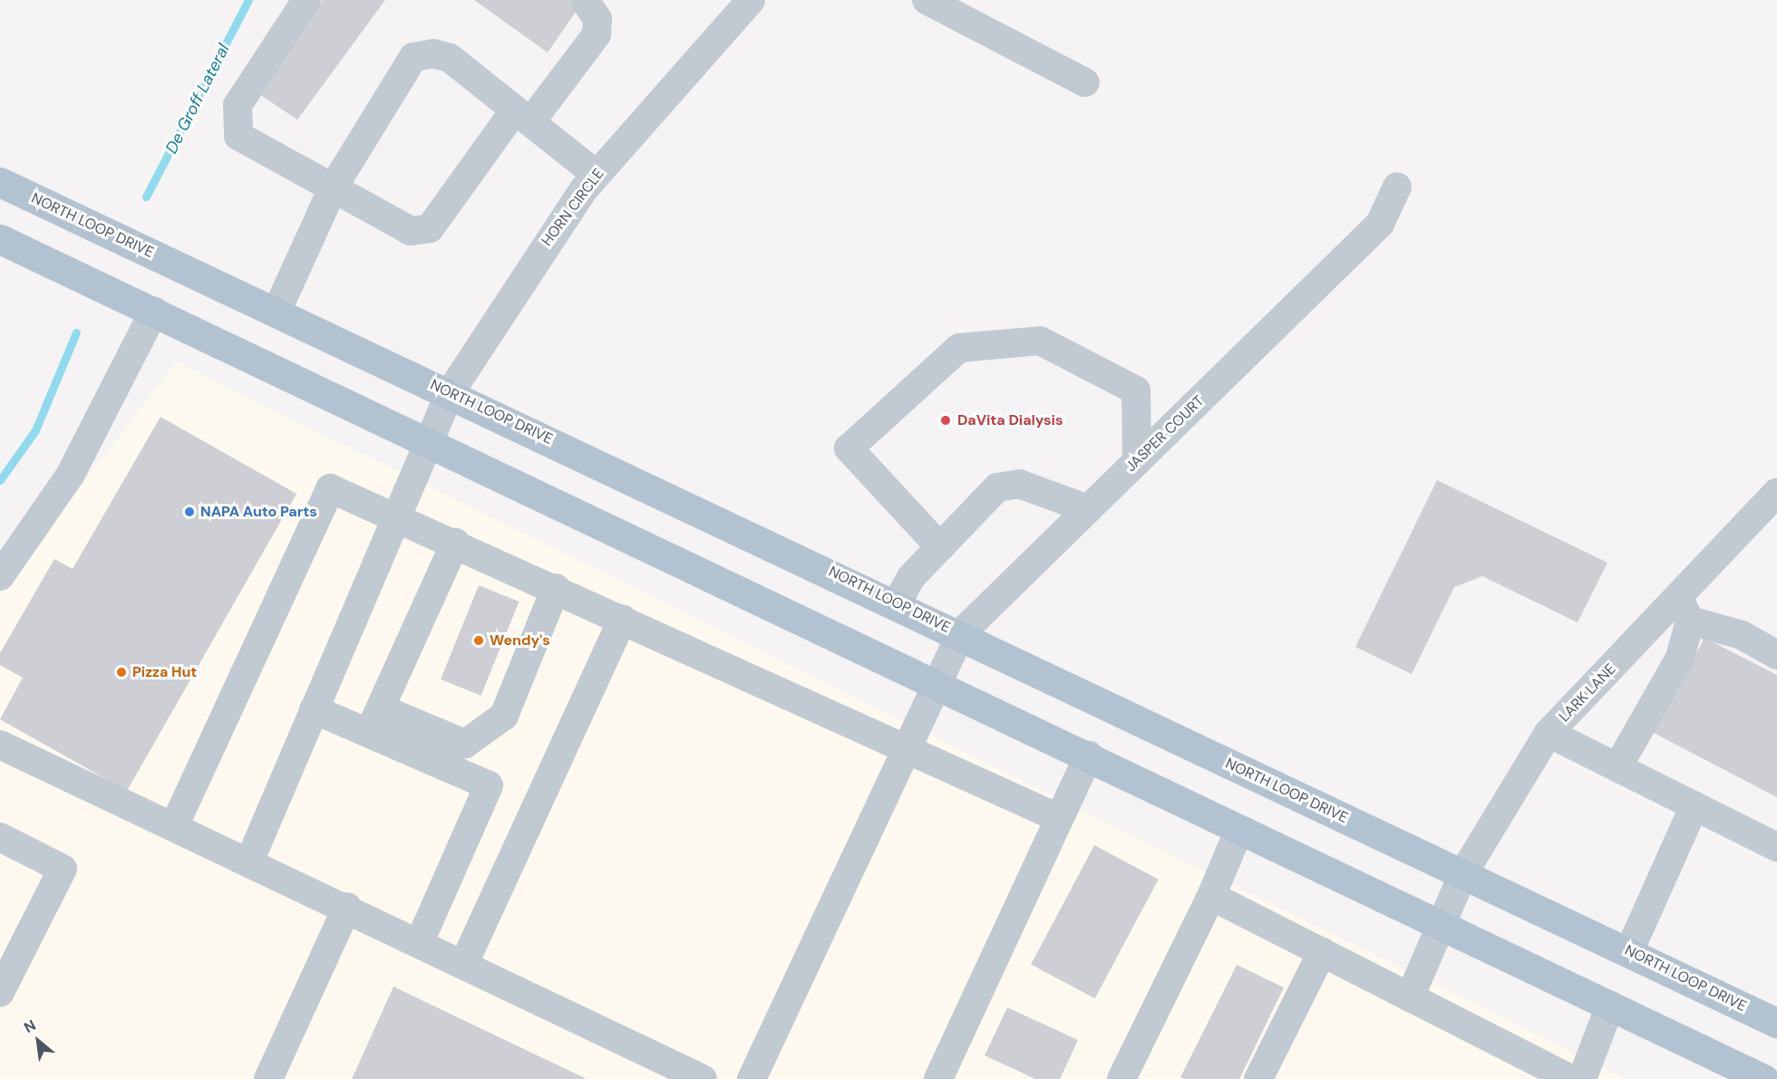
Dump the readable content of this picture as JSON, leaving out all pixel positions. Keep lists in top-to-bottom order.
{
  "streets": {
    "main road": ["NORTH LOOP DRIVE"],
    "street": ["HORN CIRCLE", "JASPER COURT", "LARK LANE"]
  },
  "crossings": [
    ["HORN CIRCLE", "NORTH LOOP DRIVE"],
    ["NORTH LOOP DRIVE", "JASPER COURT"],
    ["NORTH LOOP DRIVE", "LARK LANE"]
  ],
  "water": ["De Groff Lateral"],
  "places": [
    "DaVita Dialysis",
    "NAPA Auto Parts",
    "Wendy's",
    "Pizza Hut"
  ],
  "north": "top left"
}
